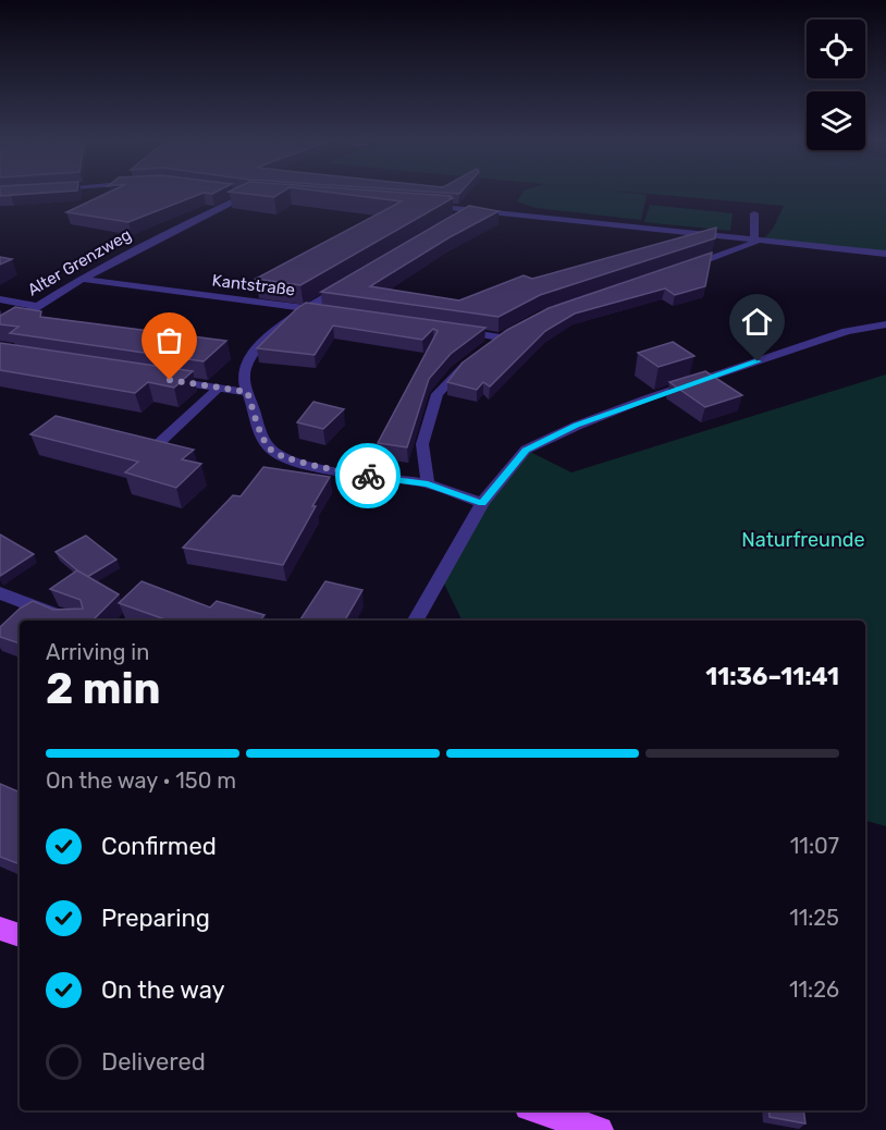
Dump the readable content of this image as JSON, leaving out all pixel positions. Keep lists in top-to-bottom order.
{
  "streets": {
    "street": ["Alter Grenzweg", "Kantstraße"]
  },
  "crossings": [
    ["Alter Grenzweg", "Kantstraße"]
  ],
  "parks": ["Naturfreunde"],
  "page": {
    "heading": ["2 min", "Arriving in", "11:36–11:41"],
    "bar": "On the way · 150 m",
    "list": [
      ["Confirmed", "11:07"],
      ["Preparing", "11:25"],
      ["On the way", "11:26"],
      "Delivered"
    ]
  }
}
